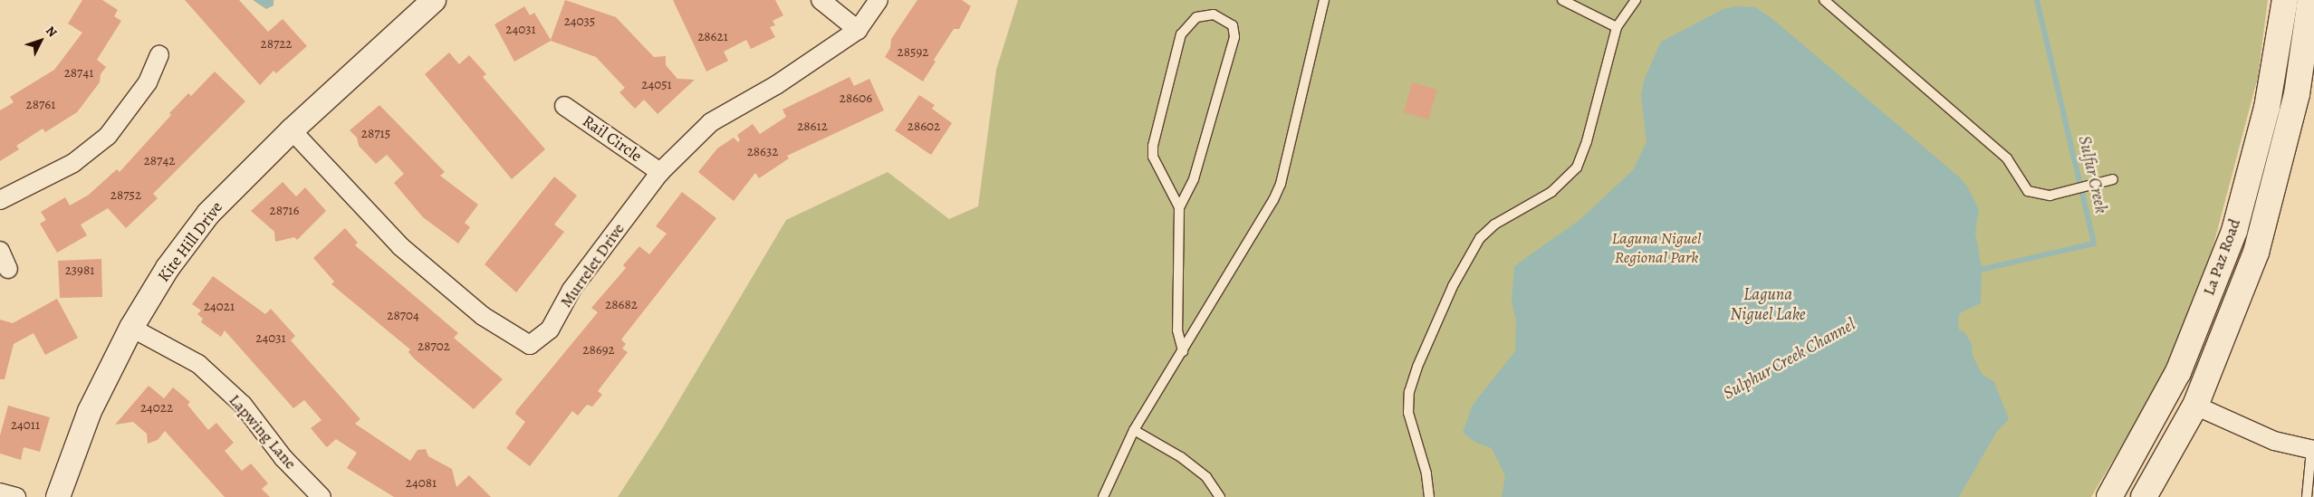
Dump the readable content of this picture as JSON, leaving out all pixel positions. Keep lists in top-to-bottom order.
{
  "streets": {
    "main road": ["La Paz Road"],
    "street": [
      "Rail Circle",
      "Kite Hill Drive",
      "Murrelet Drive",
      "Lapwing Lane"
    ]
  },
  "crossings": [
    ["Rail Circle", "Murrelet Drive"],
    ["Kite Hill Drive", "Murrelet Drive"],
    ["Kite Hill Drive", "Lapwing Lane"]
  ],
  "water": ["Sulfur Creek", "Laguna Niguel Lake", "Sulphur Creek Channel"],
  "parks": ["Laguna Niguel Regional Park"],
  "house_numbers": [
    "24035",
    "24031",
    "28621",
    "28722",
    "28592",
    "28741",
    "24051",
    "28606",
    "28761",
    "28612",
    "28602",
    "28715",
    "28632",
    "28742",
    "28752",
    "28716",
    "23981",
    "28682",
    "24021",
    "28704",
    "24031",
    "28702",
    "28692",
    "24022",
    "24011",
    "24081"
  ],
  "north": "top right"
}
